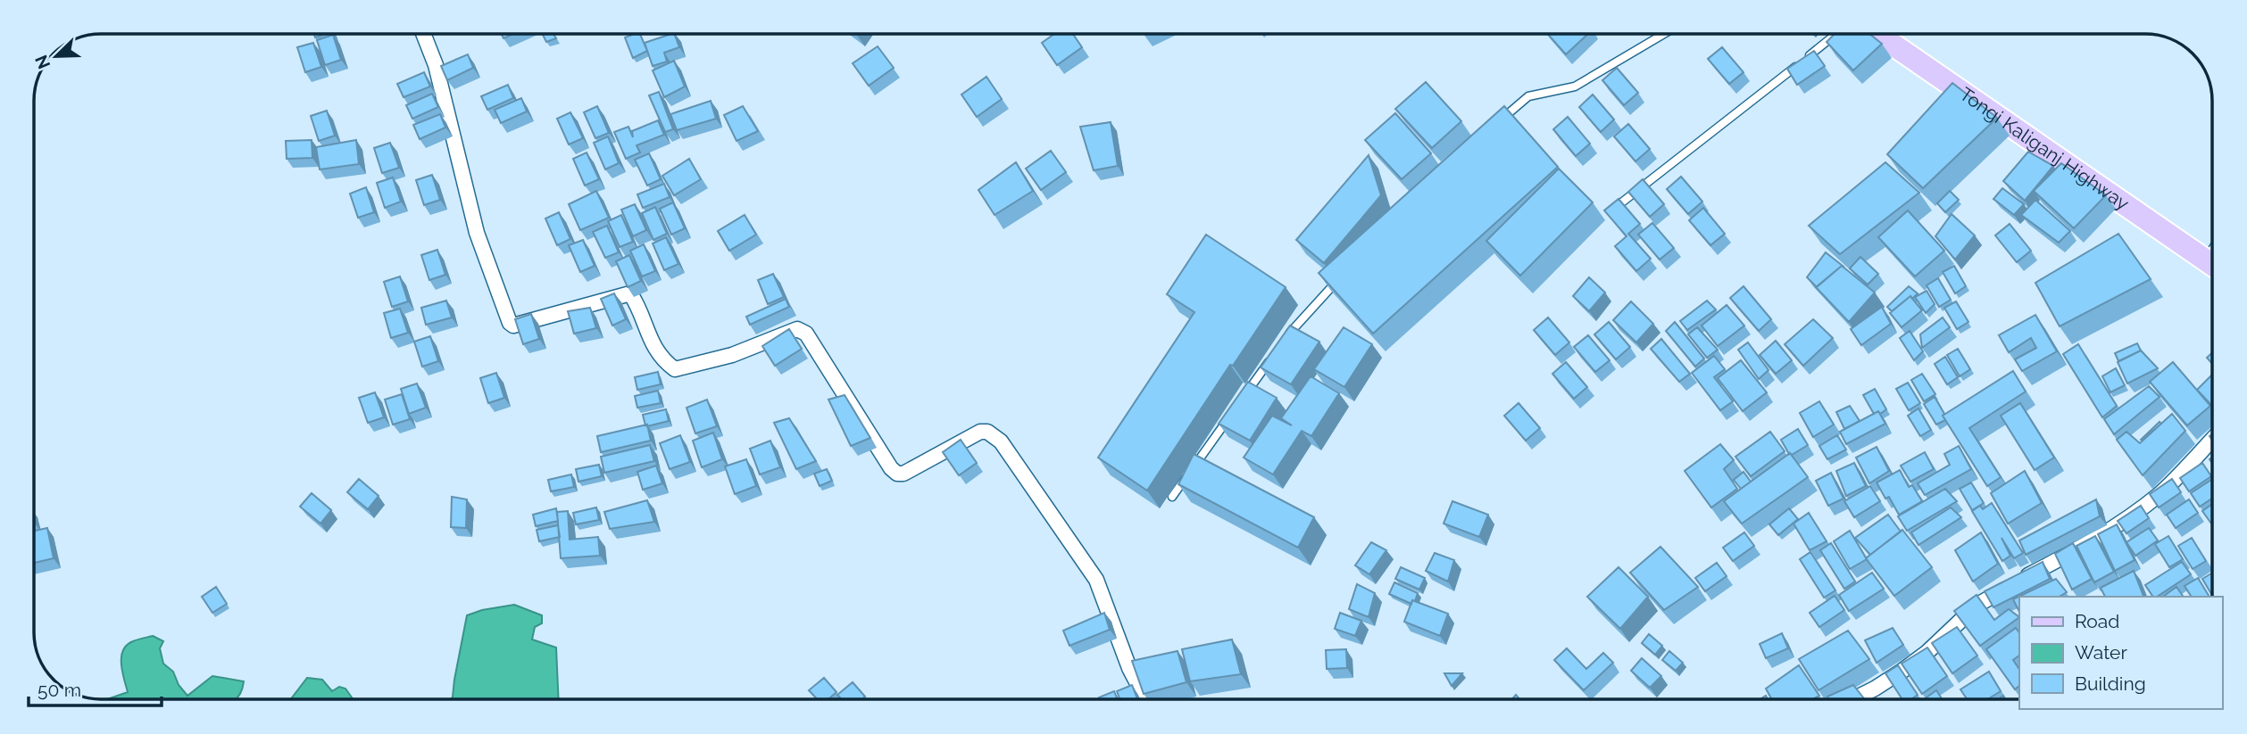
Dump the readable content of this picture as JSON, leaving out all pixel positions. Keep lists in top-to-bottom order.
{
  "streets": {
    "main road": ["Tongi Kaliganj Highway"]
  },
  "legend": ["Road", "Water", "Building"],
  "scale_bar": "50 m",
  "north": "bottom left"
}
